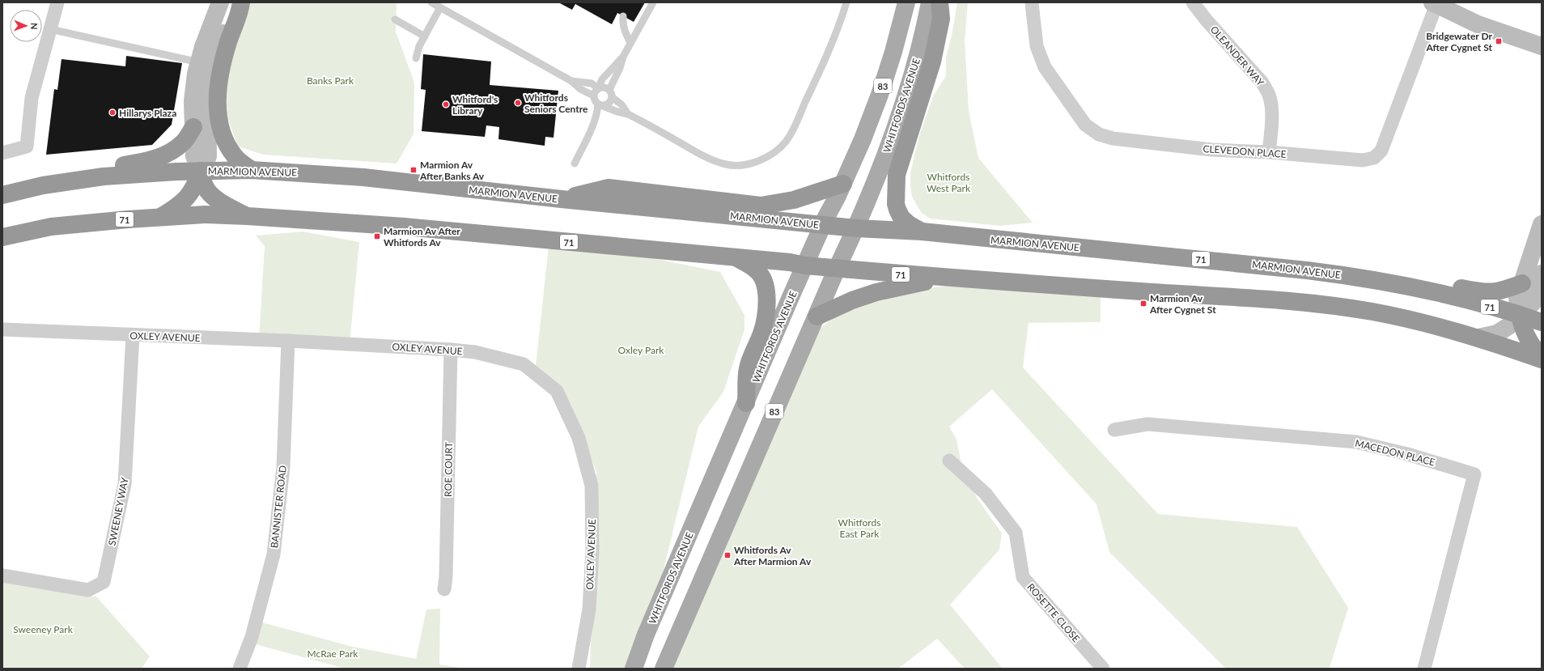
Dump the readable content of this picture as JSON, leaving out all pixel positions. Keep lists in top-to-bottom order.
{
  "streets": {
    "highway": ["MARMION AVENUE", "71"],
    "main road": ["83", "WHITFORDS AVENUE"],
    "street": [
      "OLEANDER WAY",
      "CLEVEDON PLACE",
      "OXLEY AVENUE",
      "MACEDON PLACE",
      "ROE COURT",
      "BANNISTER ROAD",
      "SWEENEY WAY",
      "ROSETTE CLOSE"
    ]
  },
  "crossings": [
    ["OLEANDER WAY", "CLEVEDON PLACE"],
    ["WHITFORDS AVENUE", "MARMION AVENUE"],
    ["WHITFORDS AVENUE", "71"],
    ["OXLEY AVENUE", "ROE COURT"],
    ["OXLEY AVENUE", "BANNISTER ROAD"],
    ["OXLEY AVENUE", "SWEENEY WAY"]
  ],
  "parks": [
    "Banks Park",
    "Whitfords West Park",
    "Oxley Park",
    "Whitfords East Park",
    "Sweeney Park",
    "McRae Park"
  ],
  "places": {
    "transit": [
      "Bridgewater Dr After Cygnet St",
      "Marmion Av After Banks Av",
      "Marmion Av After Whitfords Av",
      "Marmion Av After Cygnet St",
      "Whitfords Av After Marmion Av"
    ],
    "other": ["Whitfords Seniors Centre", "Whitford's Library", "Hillarys Plaza"]
  },
  "north": "right"
}
